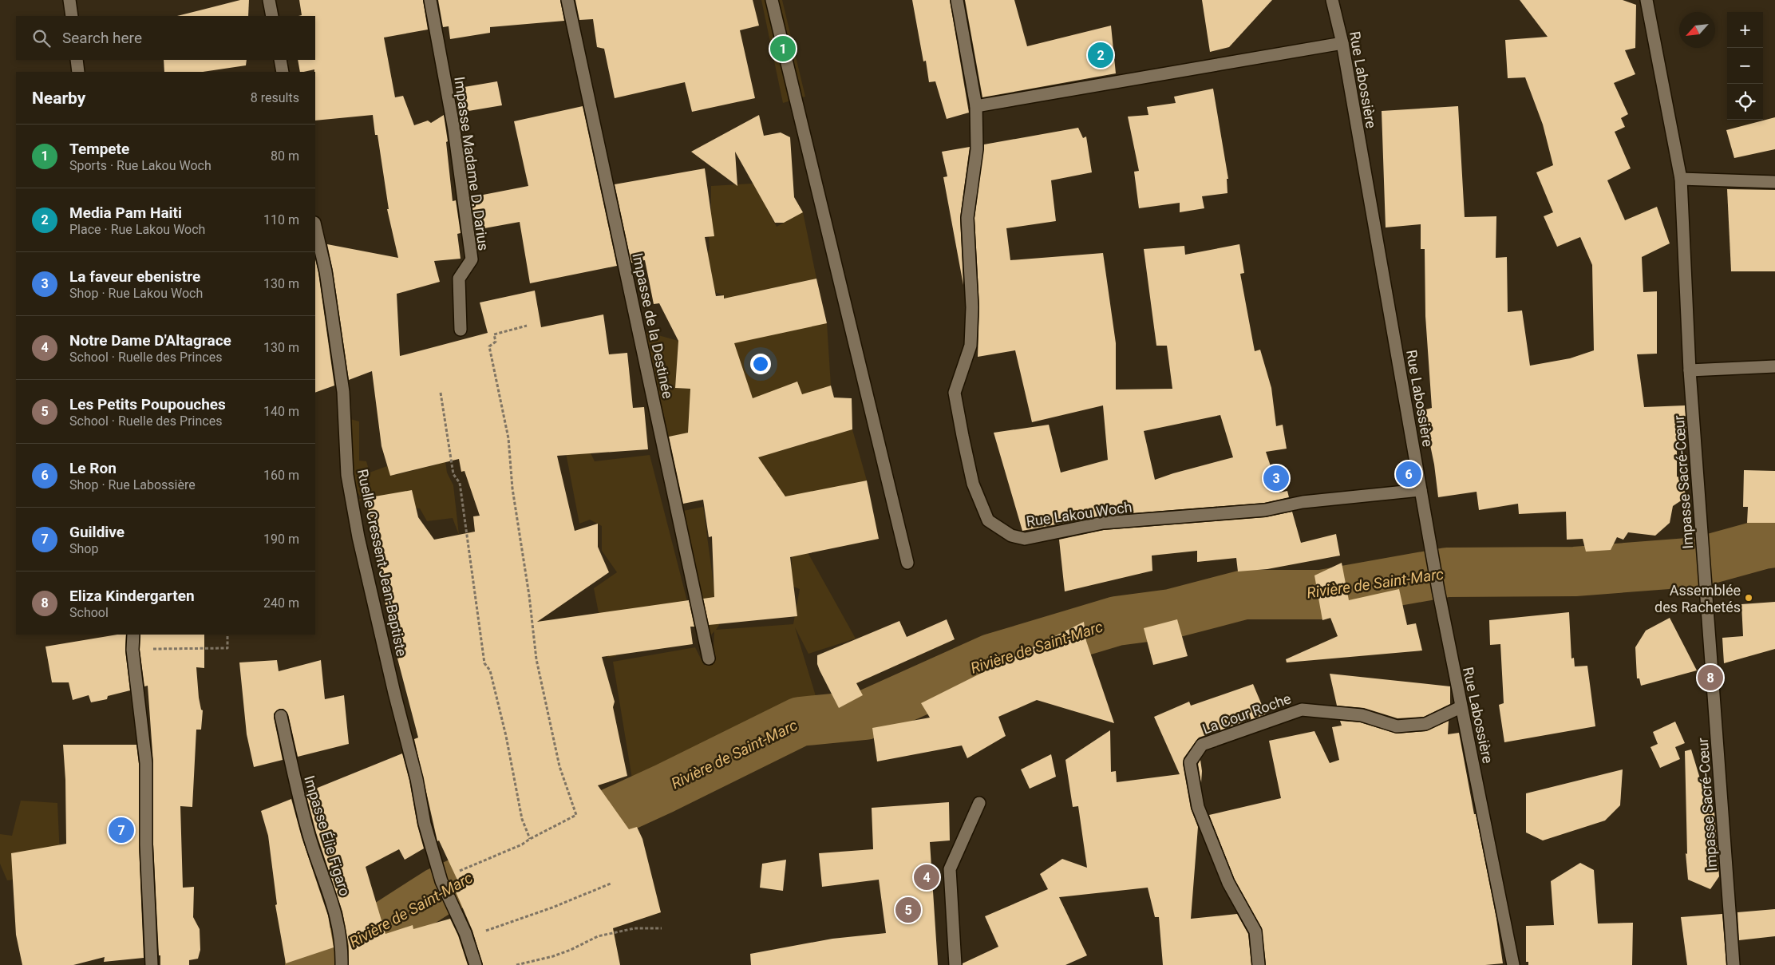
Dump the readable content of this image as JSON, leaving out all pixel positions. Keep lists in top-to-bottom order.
{
  "streets": {
    "street": [
      "Rue Labossière",
      "Impasse Madame D. Darius",
      "Impasse de la Destinée",
      "Impasse Sacré-Cœur",
      "Rue Lakou Woch",
      "Ruelle Cressent Jean-Baptiste",
      "La Cour Roche",
      "Impasse Élie Figaro"
    ]
  },
  "crossings": [
    ["Rue Labossière", "Rue Lakou Woch"],
    ["Rue Labossière", "La Cour Roche"]
  ],
  "water": ["Rivière de Saint-Marc"],
  "places": ["Assemblée des Rachetés"],
  "north": "bottom left",
  "page": {
    "map_buttons": ["+", "−"],
    "search": "Search here",
    "pins": [
      "1",
      "2",
      "6",
      "3",
      "8",
      "7",
      "4",
      "5"
    ],
    "heading": ["Nearby", "8 results"],
    "list": [
      {
        "mark": "1",
        "name": "Tempete",
        "note": "Sports · Rue Lakou Woch",
        "value": "80 m"
      },
      {
        "mark": "2",
        "name": "Media Pam Haiti",
        "note": "Place · Rue Lakou Woch",
        "value": "110 m"
      },
      {
        "mark": "3",
        "name": "La faveur ebenistre",
        "note": "Shop · Rue Lakou Woch",
        "value": "130 m"
      },
      {
        "mark": "4",
        "name": "Notre Dame D'Altagrace",
        "note": "School · Ruelle des Princes",
        "value": "130 m"
      },
      {
        "mark": "5",
        "name": "Les Petits Poupouches",
        "note": "School · Ruelle des Princes",
        "value": "140 m"
      },
      {
        "mark": "6",
        "name": "Le Ron",
        "note": "Shop · Rue Labossière",
        "value": "160 m"
      },
      {
        "mark": "7",
        "name": "Guildive",
        "note": "Shop",
        "value": "190 m"
      },
      {
        "mark": "8",
        "name": "Eliza Kindergarten",
        "note": "School",
        "value": "240 m"
      }
    ]
  }
}
